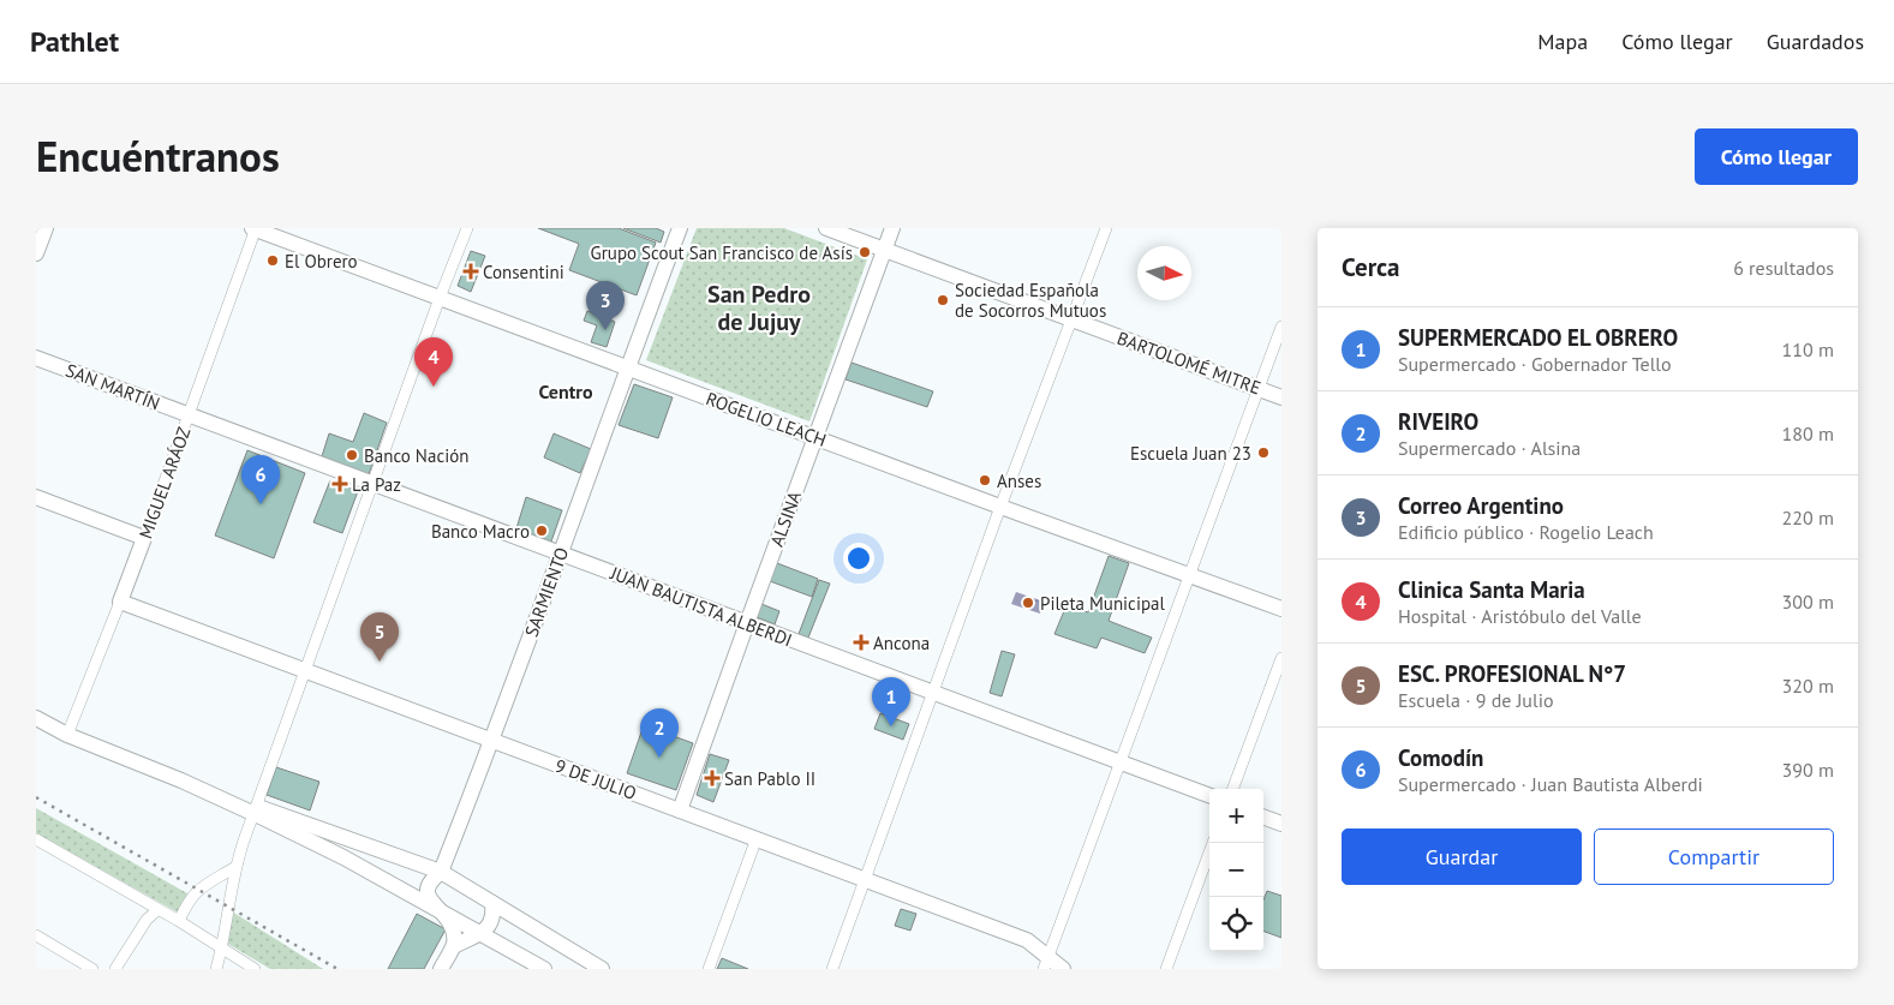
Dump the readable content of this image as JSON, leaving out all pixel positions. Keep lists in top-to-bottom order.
{
  "streets": {
    "street": [
      "BARTOLOMÉ MITRE",
      "SAN MARTÍN",
      "ROGELIO LEACH",
      "MIGUEL ARÁOZ",
      "ALSINA",
      "SARMIENTO",
      "JUAN BAUTISTA ALBERDI",
      "9 DE JULIO"
    ]
  },
  "crossings": [
    ["BARTOLOMÉ MITRE", "ALSINA"],
    ["SAN MARTÍN", "MIGUEL ARÁOZ"],
    ["SAN MARTÍN", "JUAN BAUTISTA ALBERDI"],
    ["ROGELIO LEACH", "MIGUEL ARÁOZ"],
    ["ROGELIO LEACH", "ALSINA"],
    ["ROGELIO LEACH", "SARMIENTO"],
    ["MIGUEL ARÁOZ", "JUAN BAUTISTA ALBERDI"],
    ["MIGUEL ARÁOZ", "9 DE JULIO"],
    ["ALSINA", "JUAN BAUTISTA ALBERDI"],
    ["ALSINA", "9 DE JULIO"],
    ["SARMIENTO", "JUAN BAUTISTA ALBERDI"],
    ["SARMIENTO", "9 DE JULIO"]
  ],
  "districts": ["San Pedro de Jujuy", "Centro"],
  "places": {
    "other": [
      "Grupo Scout San Francisco de Asís",
      "El Obrero",
      "Sociedad Española de Socorros Mutuos",
      "Escuela Juan 23",
      "Banco Nación",
      "Anses",
      "Banco Macro",
      "Pileta Municipal"
    ],
    "health": [
      "Consentini",
      "La Paz",
      "Ancona",
      "San Pablo II"
    ]
  },
  "north": "right",
  "page": {
    "header": "Pathlet",
    "nav": ["Mapa", "Cómo llegar", "Guardados"],
    "title": "Encuéntranos",
    "buttons": [
      "Cómo llegar",
      ["Guardar", "Compartir"]
    ],
    "heading": ["Cerca", "6 resultados"],
    "pins": [
      "3",
      "4",
      "6",
      "5",
      "1",
      "2"
    ],
    "list": [
      {
        "mark": "1",
        "name": "SUPERMERCADO EL OBRERO",
        "note": "Supermercado · Gobernador Tello",
        "value": "110 m"
      },
      {
        "mark": "2",
        "name": "RIVEIRO",
        "note": "Supermercado · Alsina",
        "value": "180 m"
      },
      {
        "mark": "3",
        "name": "Correo Argentino",
        "note": "Edificio público · Rogelio Leach",
        "value": "220 m"
      },
      {
        "mark": "4",
        "name": "Clinica Santa Maria",
        "note": "Hospital · Aristóbulo del Valle",
        "value": "300 m"
      },
      {
        "mark": "5",
        "name": "ESC. PROFESIONAL N°7",
        "note": "Escuela · 9 de Julio",
        "value": "320 m"
      },
      {
        "mark": "6",
        "name": "Comodín",
        "note": "Supermercado · Juan Bautista Alberdi",
        "value": "390 m"
      }
    ],
    "map_buttons": ["+", "−"]
  }
}
